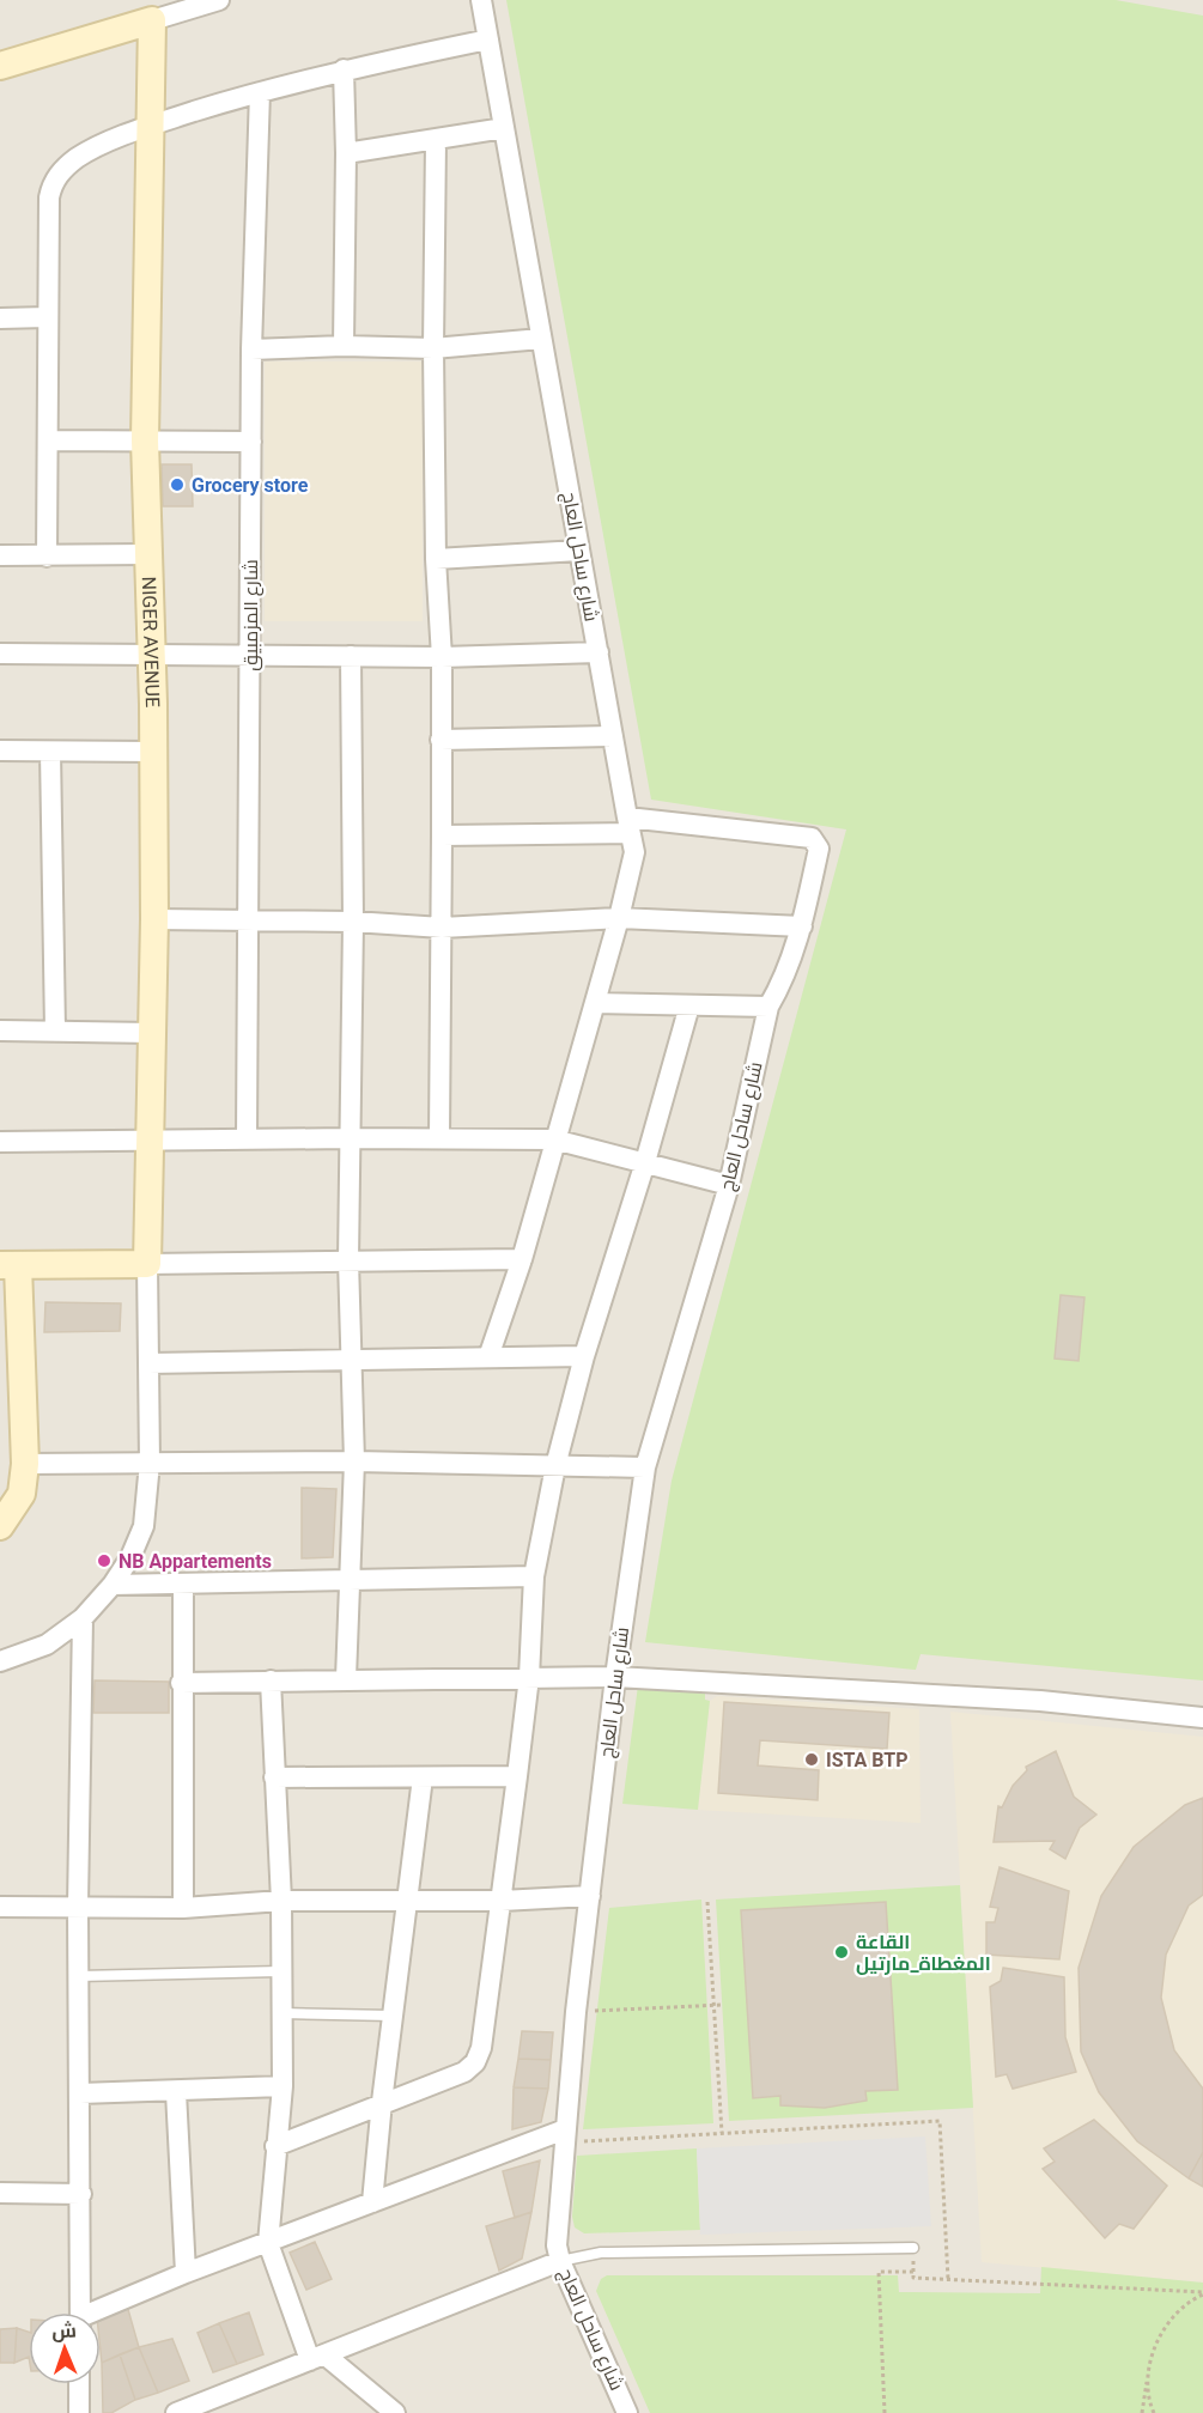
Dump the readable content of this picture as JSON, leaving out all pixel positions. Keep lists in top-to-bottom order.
{
  "streets": {
    "street": ["شارع ساحل العاج", "شارع المزمبيق", "NIGER AVENUE"]
  },
  "places": [
    "Grocery store",
    "NB Appartements",
    "ISTA BTP",
    "القاعة المغطاة_مارتيل"
  ],
  "north": "top"
}
